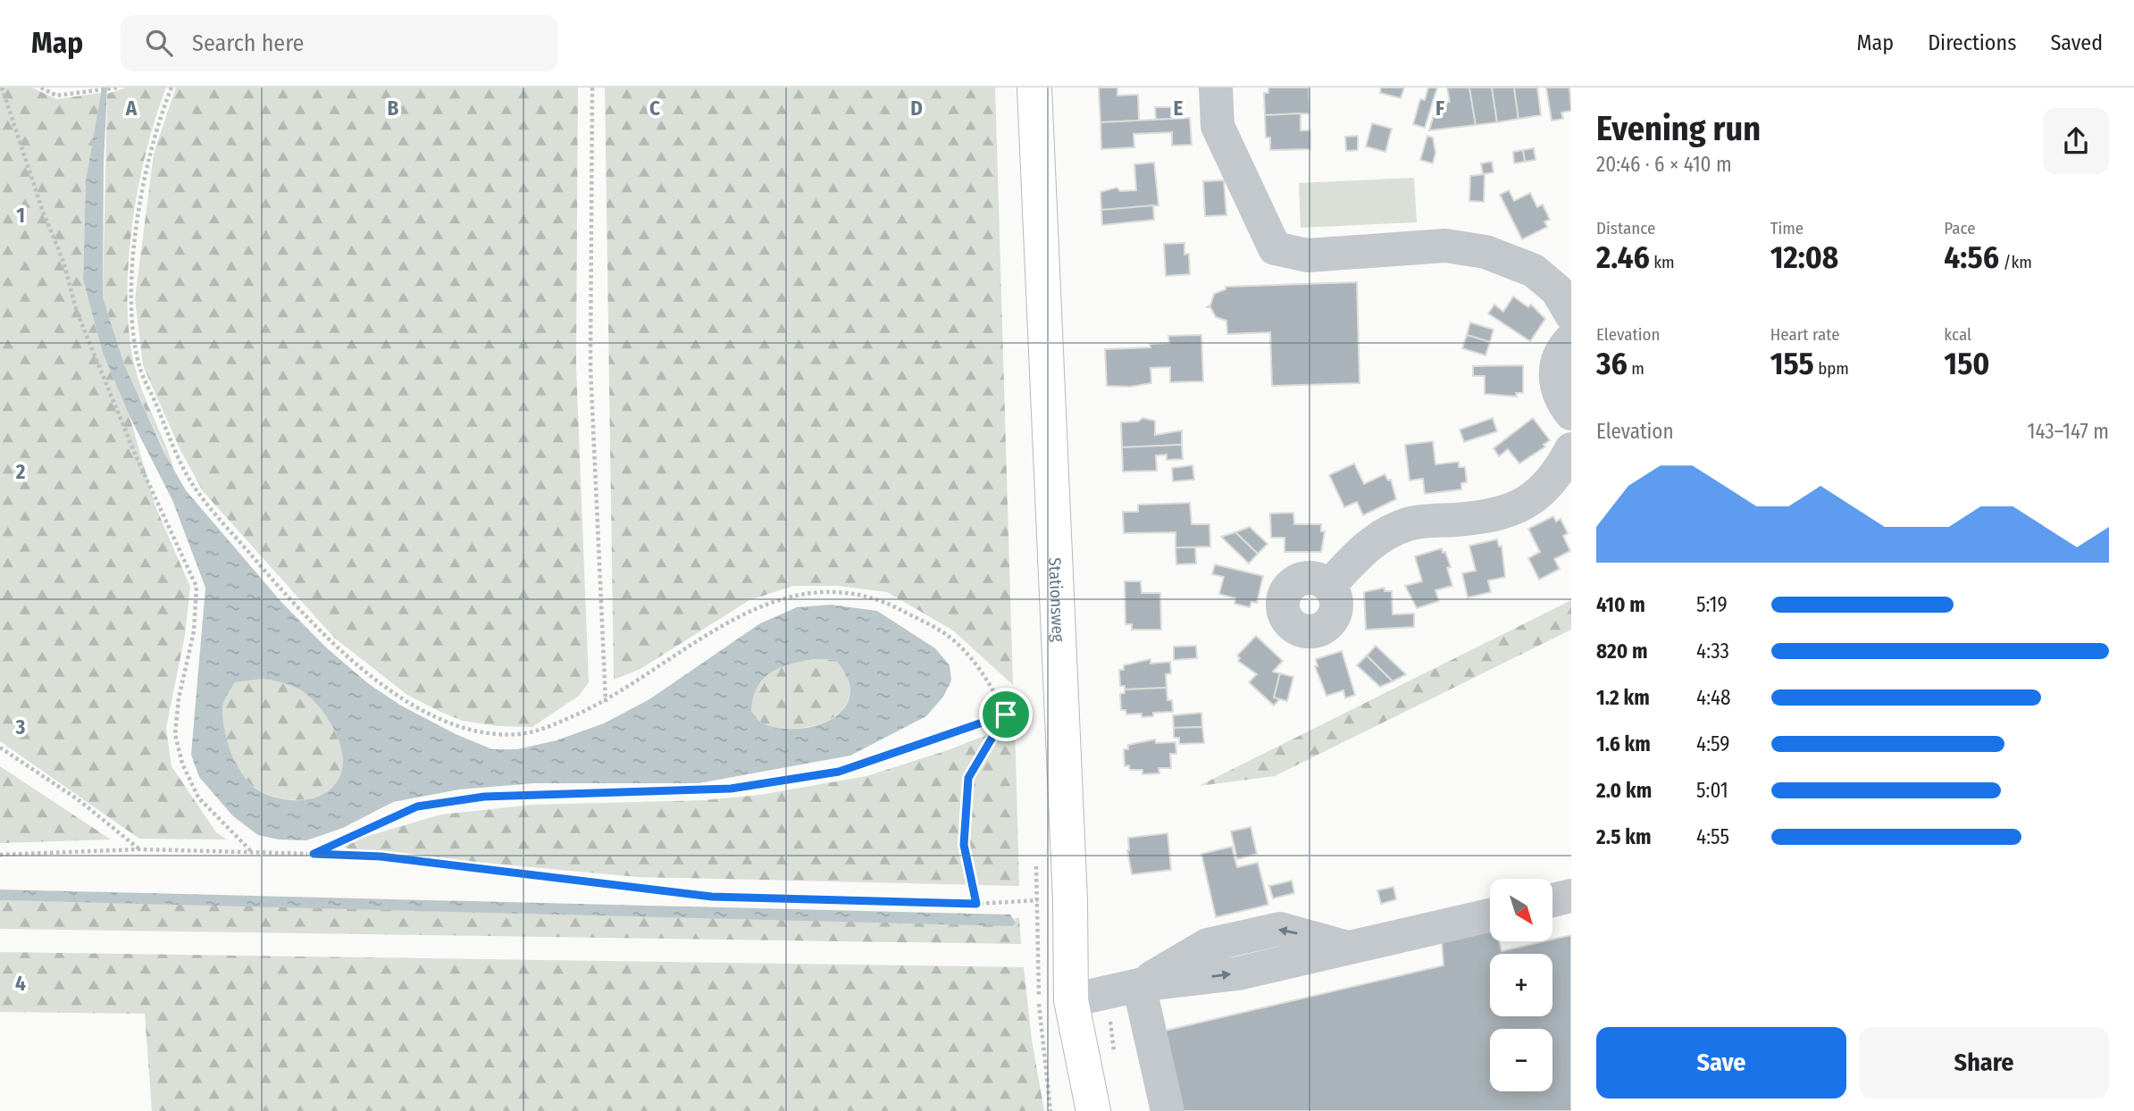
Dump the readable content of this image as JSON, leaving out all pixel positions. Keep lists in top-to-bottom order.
{
  "streets": {
    "main road": ["Stationsweg"]
  },
  "north": "bottom right",
  "page": {
    "header": "Map",
    "search": "Search here",
    "nav": ["Map", "Directions", "Saved"],
    "heading": ["Evening run", "20:46 · 6 × 410 m"],
    "stats": [
      ["Distance", "2.46 km"],
      ["Time", "12:08"],
      ["Pace", "4:56 /km"],
      ["Elevation", "36 m"],
      ["Heart rate", "155 bpm"],
      ["kcal", "150"]
    ],
    "chart": ["Elevation", "143–147 m"],
    "list": [
      {
        "name": "410 m",
        "note": "5:19"
      },
      {
        "name": "820 m",
        "note": "4:33"
      },
      {
        "name": "1.2 km",
        "note": "4:48"
      },
      {
        "name": "1.6 km",
        "note": "4:59"
      },
      {
        "name": "2.0 km",
        "note": "5:01"
      },
      {
        "name": "2.5 km",
        "note": "4:55"
      }
    ],
    "map_buttons": ["+", "−"],
    "buttons": ["Save", "Share"]
  },
  "grid": {
    "columns": [
      "A",
      "B",
      "C",
      "D",
      "E",
      "F"
    ],
    "rows": [
      "1",
      "2",
      "3",
      "4"
    ]
  }
}
